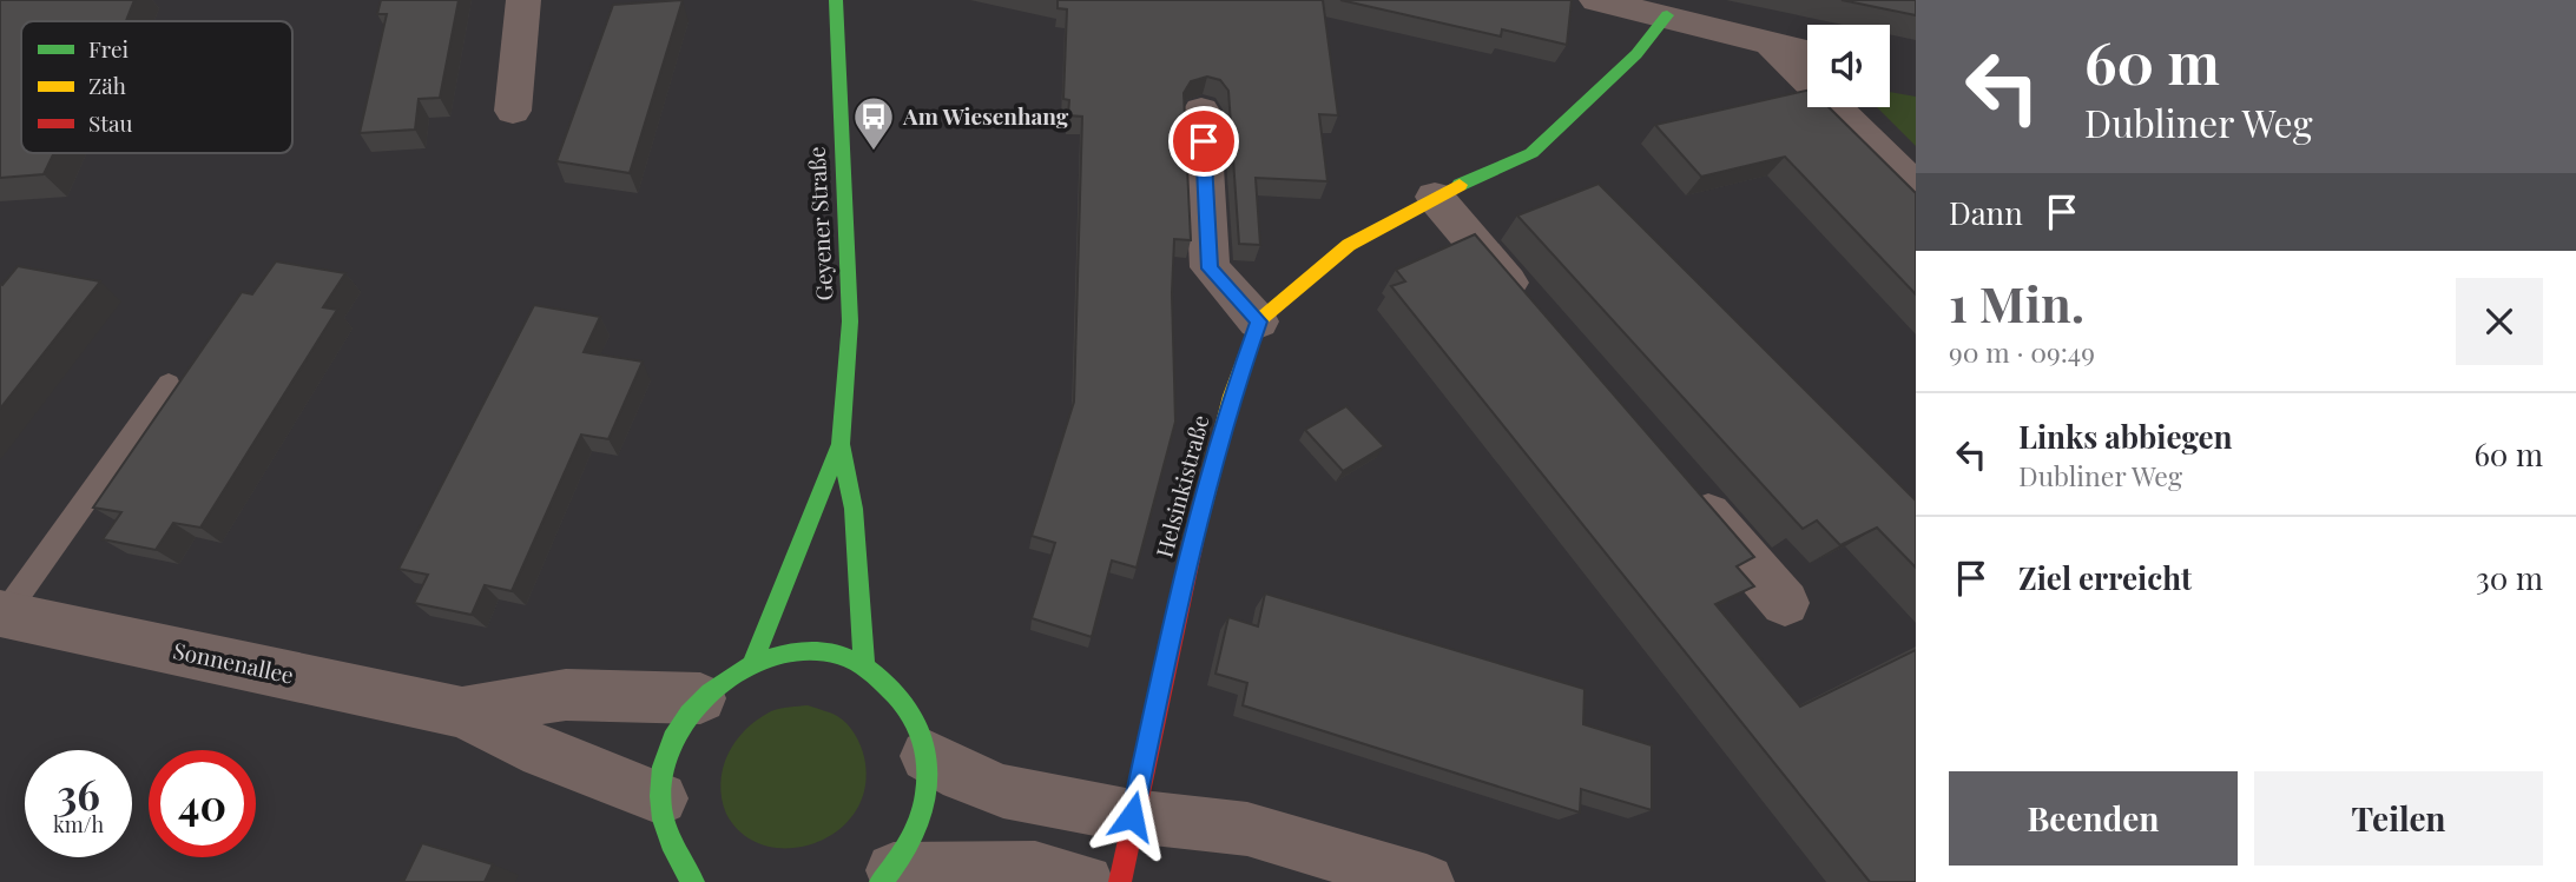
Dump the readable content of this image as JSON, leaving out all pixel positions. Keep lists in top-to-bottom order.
{
  "streets": {
    "street": ["Geyener Straße", "Helsinkistraße", "Sonnenallee"]
  },
  "places": {
    "bus stop": ["Am Wiesenhang"]
  },
  "legend": ["Frei", "Zäh", "Stau"],
  "page": {
    "turn": ["60 m", "Dubliner Weg"],
    "then": "Dann",
    "heading": ["1 Min.", "90 m · 09:49"],
    "list": [
      {
        "name": "Links abbiegen",
        "note": "Dubliner Weg",
        "value": "60 m"
      },
      {
        "name": "Ziel erreicht",
        "value": "30 m"
      }
    ],
    "speed": "36 km/h",
    "limit": "40",
    "buttons": ["Beenden", "Teilen"]
  }
}
